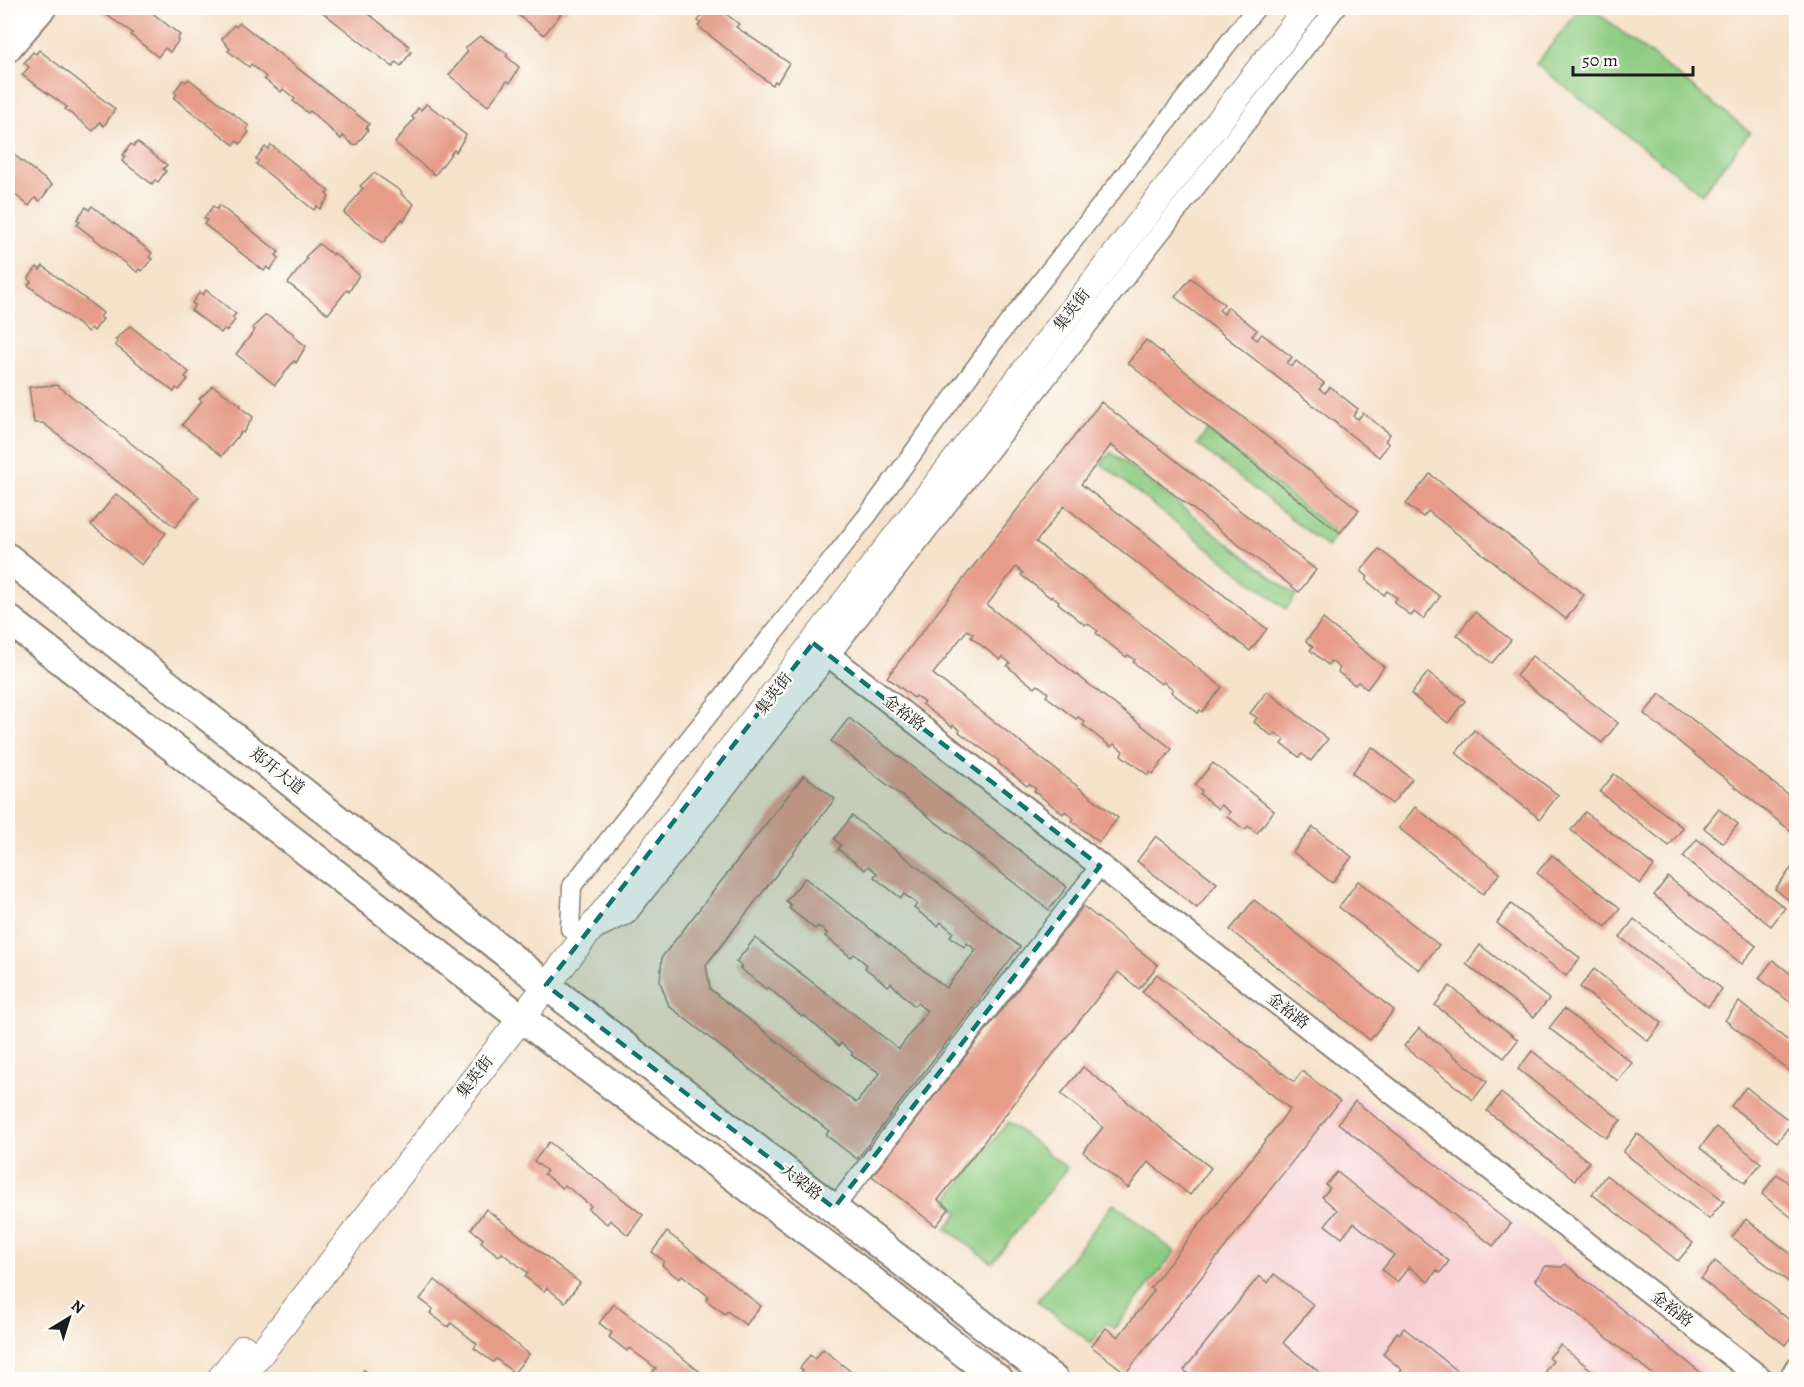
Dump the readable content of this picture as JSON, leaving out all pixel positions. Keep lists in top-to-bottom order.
{
  "streets": {
    "main road": ["集英街", "郑开大道", "大梁路"],
    "street": ["金裕路"]
  },
  "crossings": [
    ["集英街", "金裕路"],
    ["集英街", "郑开大道"],
    ["集英街", "大梁路"],
    ["郑开大道", "大梁路"]
  ],
  "scale_bar": "50 m",
  "north": "top right"
}
